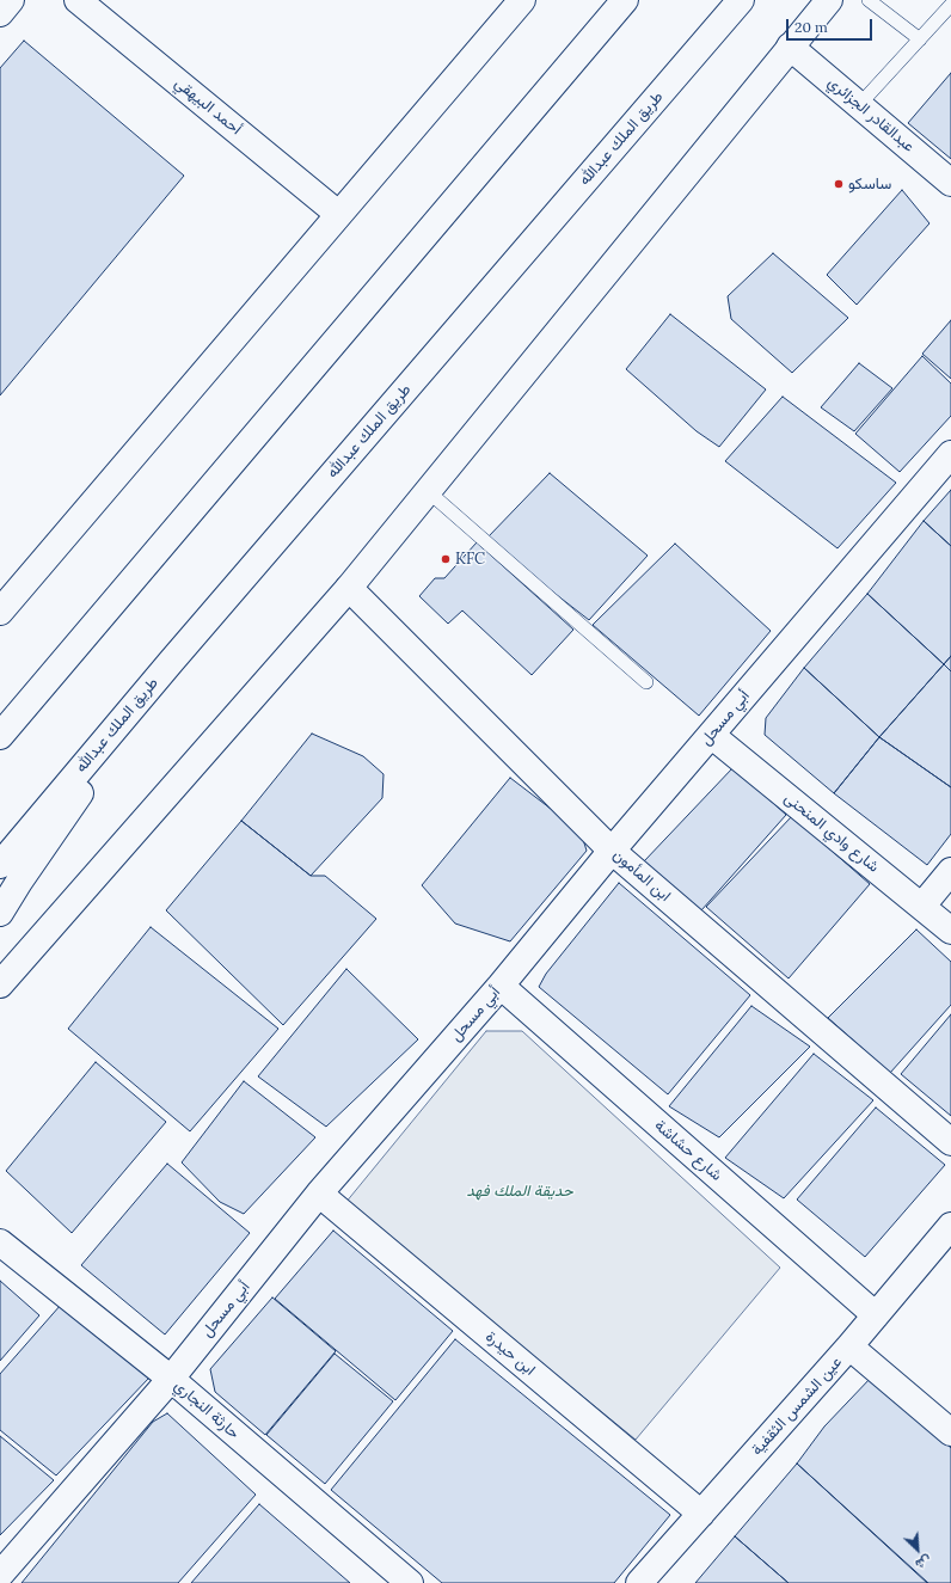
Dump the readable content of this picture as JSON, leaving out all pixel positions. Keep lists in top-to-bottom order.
{
  "streets": {
    "main road": [
      "أحمد البيهقي",
      "عبدالقادر الجزائري",
      "طريق الملك عبدالله",
      "أبي مسحل",
      "شارع وادي المنحنى",
      "ابن المأمون",
      "شارع حشاشة",
      "ابن حيدرة",
      "عين الشمس الثقفية",
      "حارثة النجاري"
    ]
  },
  "crossings": [
    ["أبي مسحل", "شارع وادي المنحنى"],
    ["أبي مسحل", "ابن المأمون"],
    ["أبي مسحل", "شارع حشاشة"],
    ["أبي مسحل", "ابن حيدرة"],
    ["أبي مسحل", "حارثة النجاري"],
    ["شارع حشاشة", "عين الشمس الثقفية"],
    ["ابن حيدرة", "عين الشمس الثقفية"]
  ],
  "parks": ["حديقة الملك فهد"],
  "places": ["ساسكو", "KFC"],
  "scale_bar": "20 m",
  "north": "bottom right"
}
